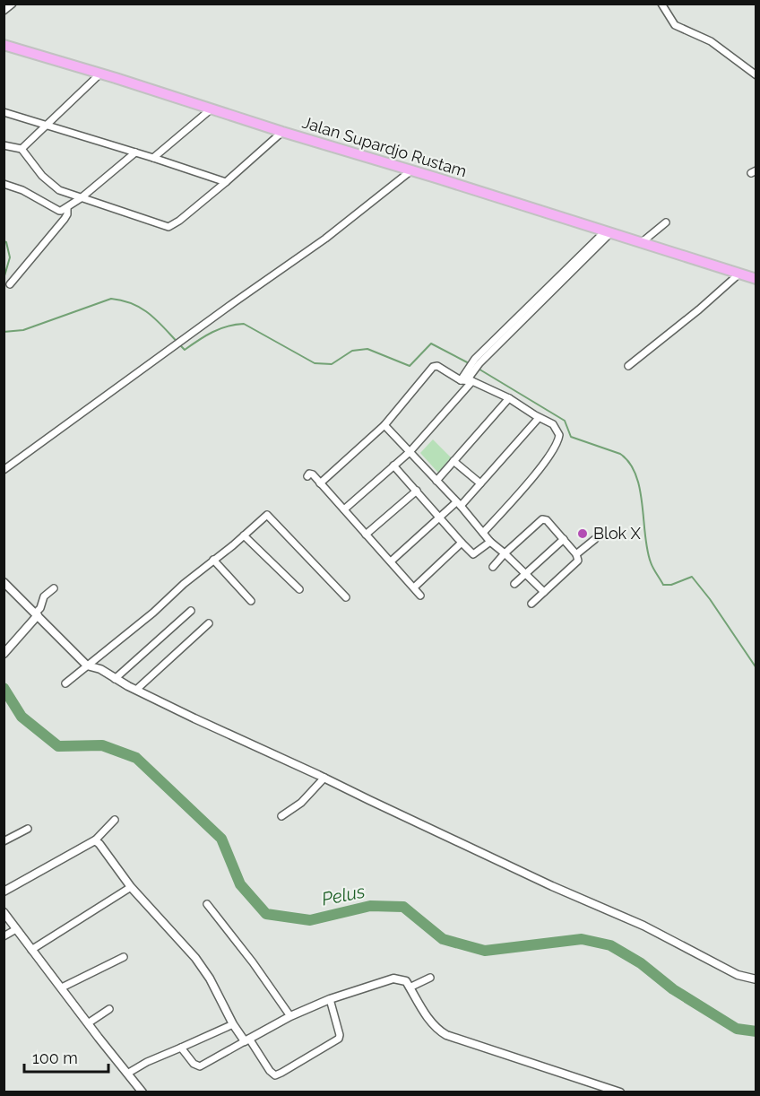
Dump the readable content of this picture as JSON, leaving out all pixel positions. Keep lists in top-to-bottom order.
{
  "streets": {
    "highway": ["Jalan Supardjo Rustam"]
  },
  "water": ["Pelus"],
  "places": ["Blok X"],
  "scale_bar": "100 m"
}
